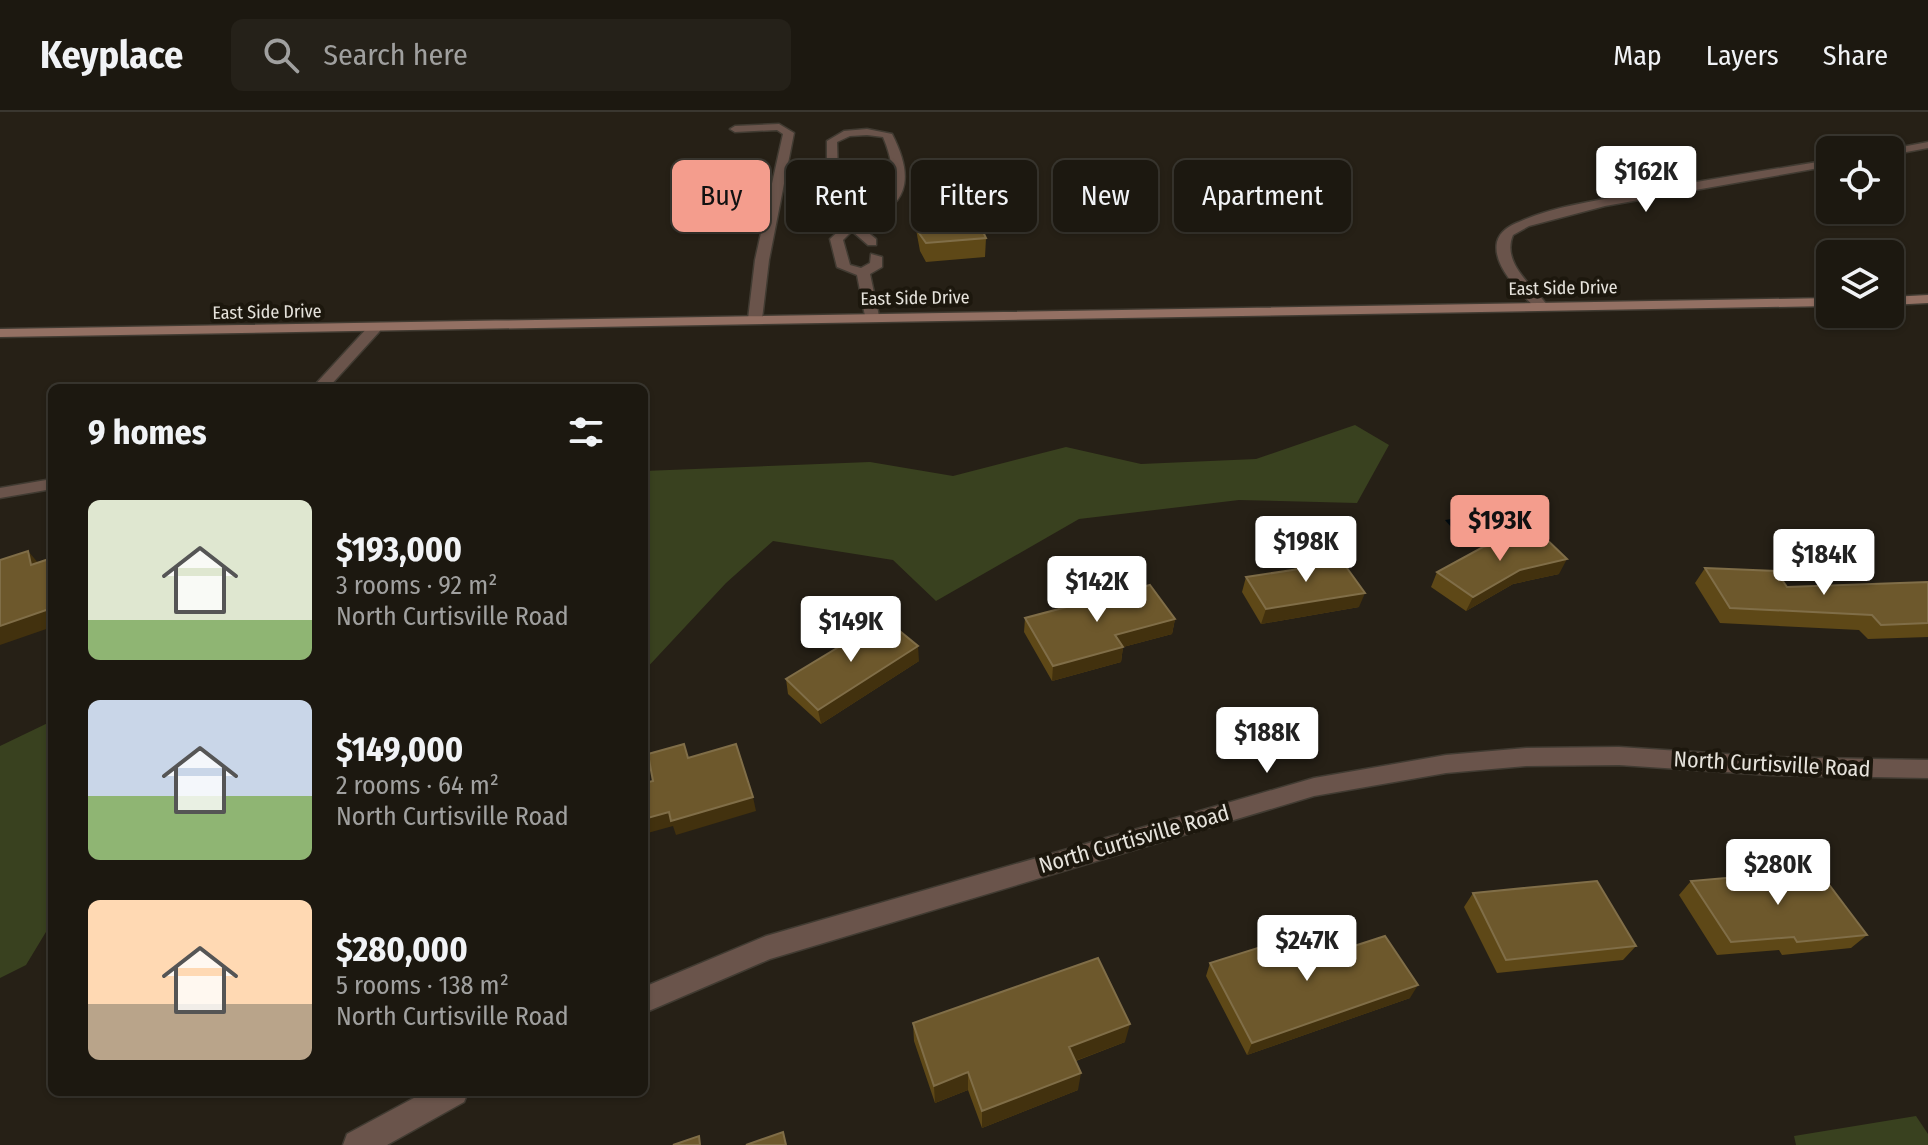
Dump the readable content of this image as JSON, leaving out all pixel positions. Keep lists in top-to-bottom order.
{
  "streets": {
    "main road": ["East Side Drive"],
    "street": ["North Curtisville Road"]
  },
  "page": {
    "header": "Keyplace",
    "search": "Search here",
    "nav": ["Map", "Layers", "Share"],
    "price": [
      "$162K",
      "$193K",
      "$198K",
      "$184K",
      "$142K",
      "$149K",
      "$188K",
      "$280K",
      "$247K"
    ],
    "chip": [
      "Buy",
      "Rent",
      "Filters",
      "New",
      "Apartment"
    ],
    "heading": "9 homes",
    "list": [
      {
        "name": "$193,000",
        "note": "3 rooms · 92 m² · North Curtisville Road"
      },
      {
        "name": "$149,000",
        "note": "2 rooms · 64 m² · North Curtisville Road"
      },
      {
        "name": "$280,000",
        "note": "5 rooms · 138 m² · North Curtisville Road"
      }
    ]
  }
}
